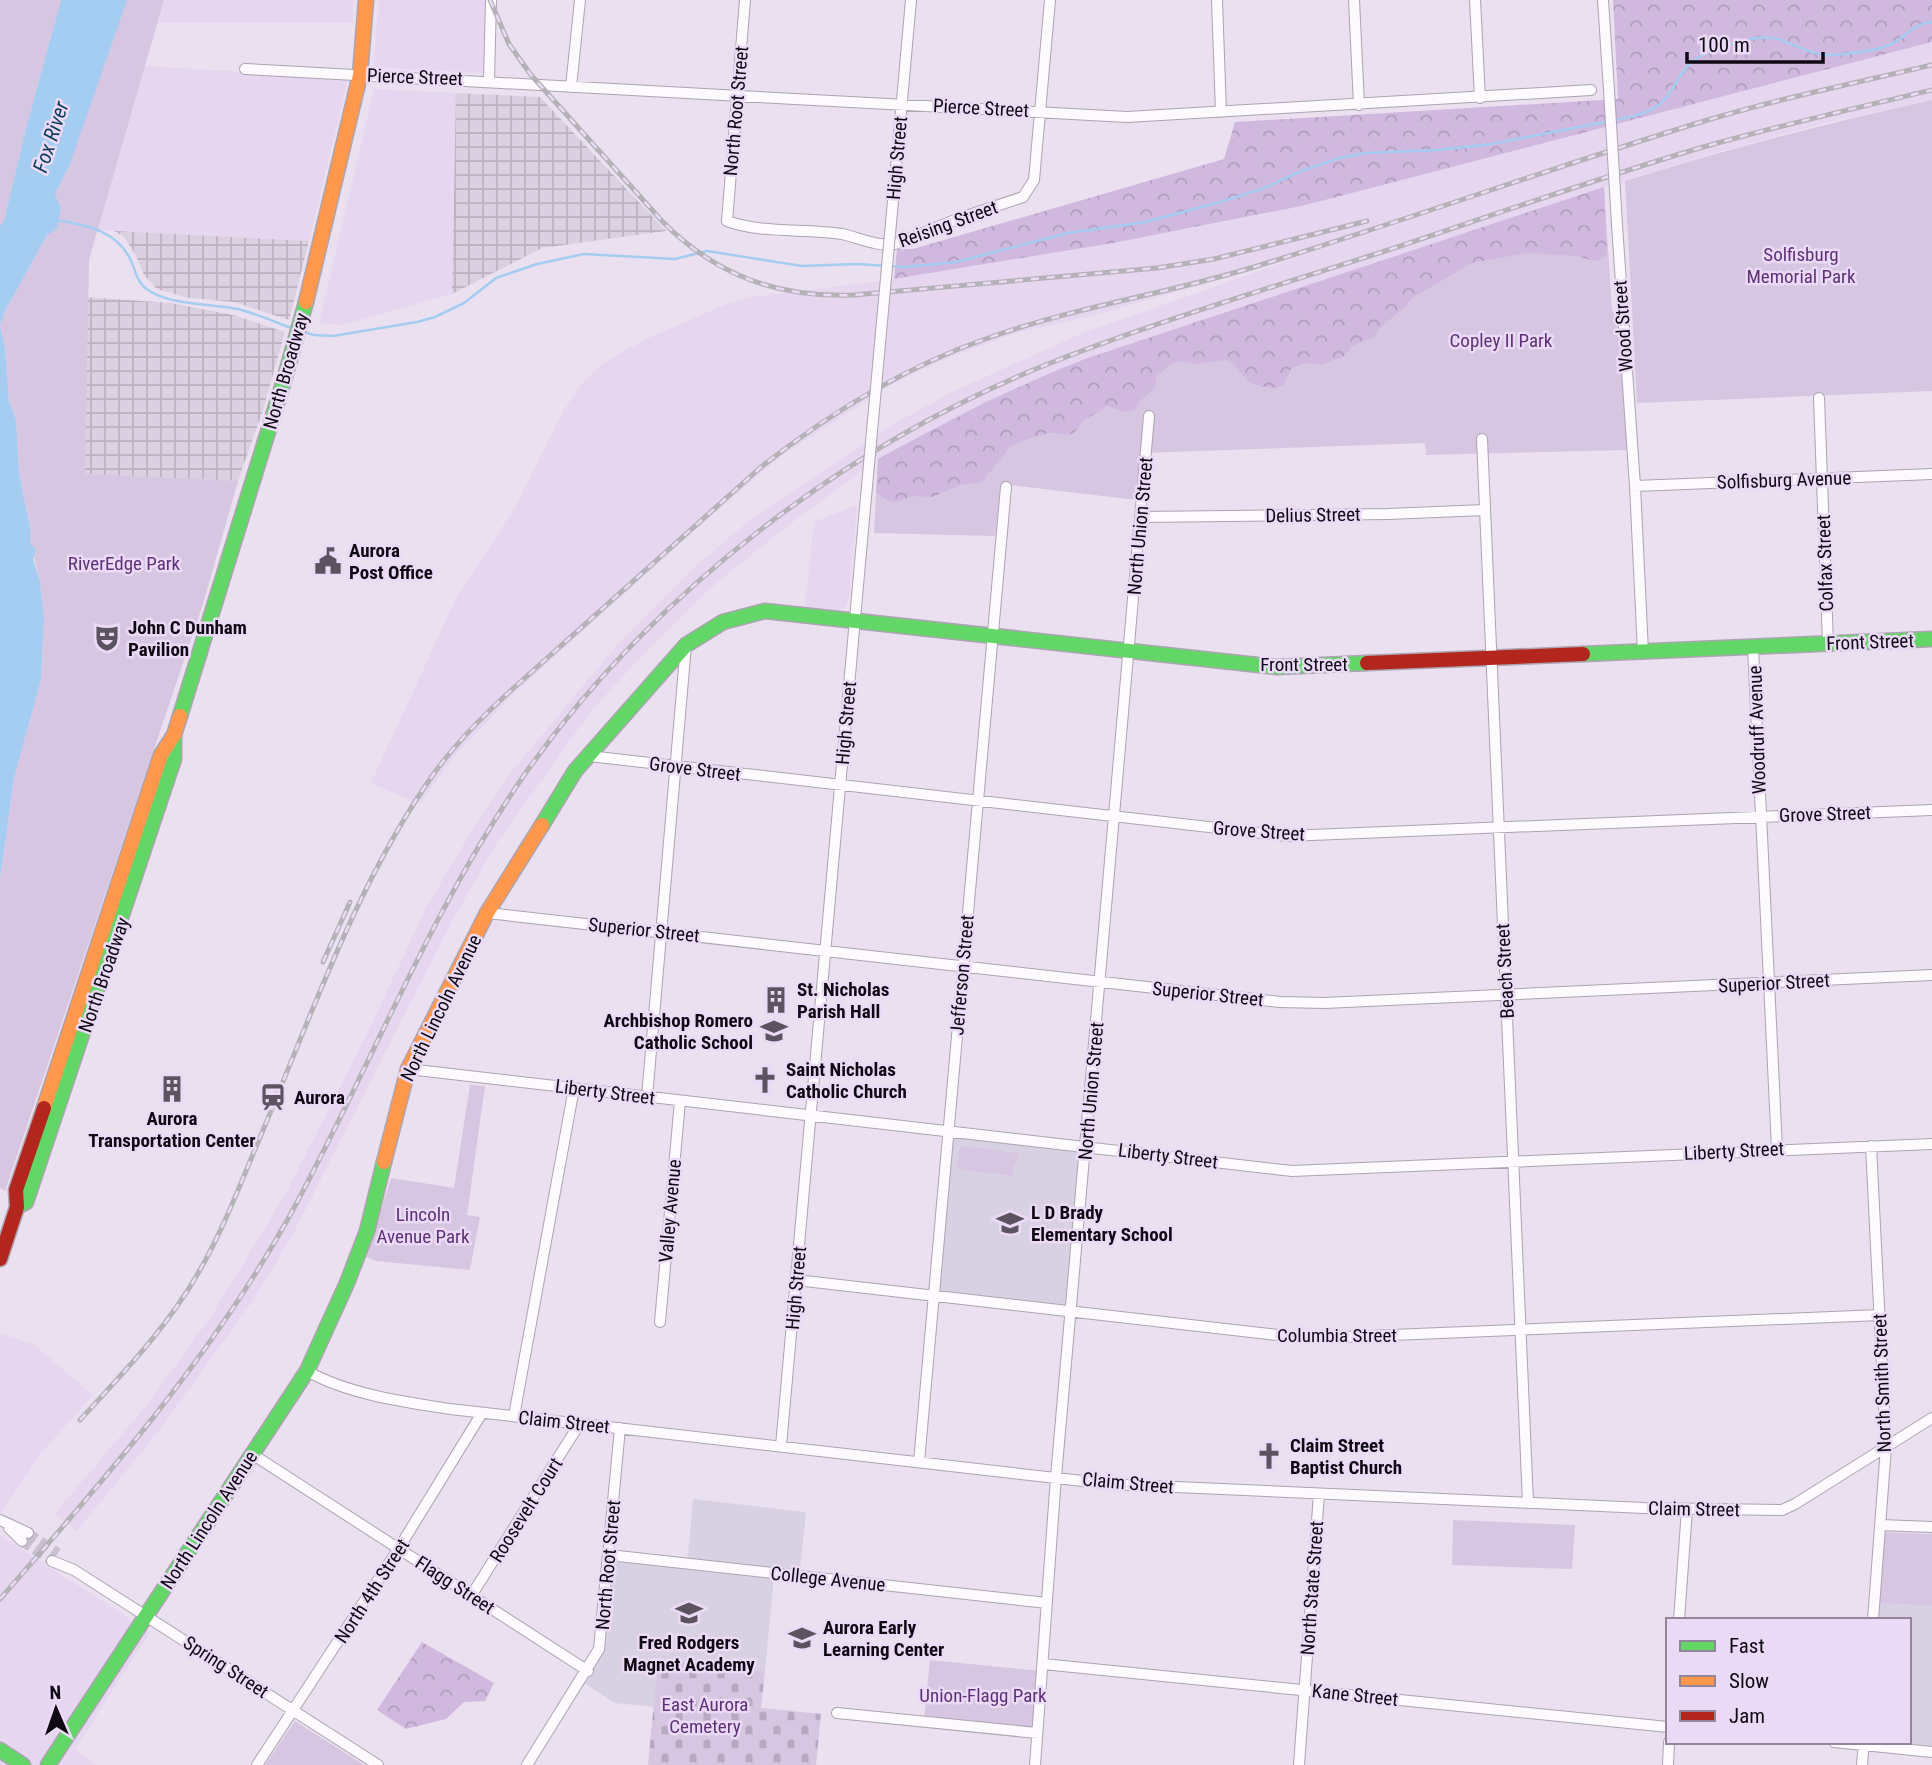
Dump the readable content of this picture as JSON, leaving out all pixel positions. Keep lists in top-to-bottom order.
{
  "streets": {
    "street": [
      "Pierce Street",
      "North Root Street",
      "High Street",
      "Reising Street",
      "Wood Street",
      "North Broadway",
      "Solfisburg Avenue",
      "Delius Street",
      "North Union Street",
      "Colfax Street",
      "Front Street",
      "Woodruff Avenue",
      "Grove Street",
      "Superior Street",
      "Beach Street",
      "Jefferson Street",
      "North Lincoln Avenue",
      "Liberty Street",
      "Valley Avenue",
      "Columbia Street",
      "North Smith Street",
      "Claim Street",
      "Roosevelt Court",
      "College Avenue",
      "Flagg Street",
      "North State Street",
      "North 4th Street",
      "Spring Street",
      "Kane Street"
    ]
  },
  "crossings": [
    ["Pierce Street", "North Root Street"],
    ["Pierce Street", "High Street"],
    ["Pierce Street", "Reising Street"],
    ["Pierce Street", "North Broadway"],
    ["North Root Street", "Reising Street"],
    ["North Root Street", "Claim Street"],
    ["North Root Street", "College Avenue"],
    ["North Root Street", "Flagg Street"],
    ["High Street", "Front Street"],
    ["High Street", "Grove Street"],
    ["High Street", "Superior Street"],
    ["High Street", "Liberty Street"],
    ["High Street", "Columbia Street"],
    ["High Street", "Claim Street"],
    ["Wood Street", "Solfisburg Avenue"],
    ["Wood Street", "Front Street"],
    ["Solfisburg Avenue", "Colfax Street"],
    ["Delius Street", "North Union Street"],
    ["Delius Street", "Beach Street"],
    ["North Union Street", "Front Street"],
    ["North Union Street", "Grove Street"],
    ["North Union Street", "Superior Street"],
    ["North Union Street", "Liberty Street"],
    ["North Union Street", "Columbia Street"],
    ["North Union Street", "Claim Street"],
    ["North Union Street", "College Avenue"],
    ["North Union Street", "Kane Street"],
    ["Colfax Street", "Front Street"],
    ["Front Street", "Woodruff Avenue"],
    ["Front Street", "Beach Street"],
    ["Front Street", "Jefferson Street"],
    ["Front Street", "North Lincoln Avenue"],
    ["Woodruff Avenue", "Grove Street"],
    ["Woodruff Avenue", "Superior Street"],
    ["Woodruff Avenue", "Liberty Street"],
    ["Grove Street", "Beach Street"],
    ["Grove Street", "Jefferson Street"],
    ["Grove Street", "North Lincoln Avenue"],
    ["Superior Street", "Beach Street"],
    ["Superior Street", "Jefferson Street"],
    ["Superior Street", "North Lincoln Avenue"],
    ["Beach Street", "Liberty Street"],
    ["Beach Street", "Columbia Street"],
    ["Beach Street", "Claim Street"],
    ["Jefferson Street", "Liberty Street"],
    ["Jefferson Street", "Columbia Street"],
    ["Jefferson Street", "Claim Street"],
    ["North Lincoln Avenue", "Liberty Street"],
    ["North Lincoln Avenue", "Claim Street"],
    ["North Lincoln Avenue", "Flagg Street"],
    ["North Lincoln Avenue", "Spring Street"],
    ["Liberty Street", "Valley Avenue"],
    ["Liberty Street", "North Smith Street"],
    ["Columbia Street", "North Smith Street"],
    ["North Smith Street", "Claim Street"],
    ["Claim Street", "Roosevelt Court"],
    ["Claim Street", "North State Street"],
    ["Claim Street", "North 4th Street"],
    ["Roosevelt Court", "Flagg Street"],
    ["Flagg Street", "North 4th Street"],
    ["North State Street", "Kane Street"],
    ["North 4th Street", "Spring Street"]
  ],
  "water": ["Fox River"],
  "parks": [
    "Solfisburg Memorial Park",
    "Copley II Park",
    "RiverEdge Park",
    "Lincoln Avenue Park",
    "Union-Flagg Park",
    "East Aurora Cemetery"
  ],
  "places": {
    "public building": ["Aurora Post Office"],
    "theatre": ["John C Dunham Pavilion"],
    "building": ["St. Nicholas Parish Hall", "Aurora Transportation Center"],
    "school or university": [
      "Archbishop Romero Catholic School",
      "L D Brady Elementary School",
      "Fred Rodgers Magnet Academy",
      "Aurora Early Learning Center"
    ],
    "church": ["Saint Nicholas Catholic Church", "Claim Street Baptist Church"],
    "station": ["Aurora"]
  },
  "legend": ["Fast", "Slow", "Jam"],
  "scale_bar": "100 m",
  "north": "top"
}
